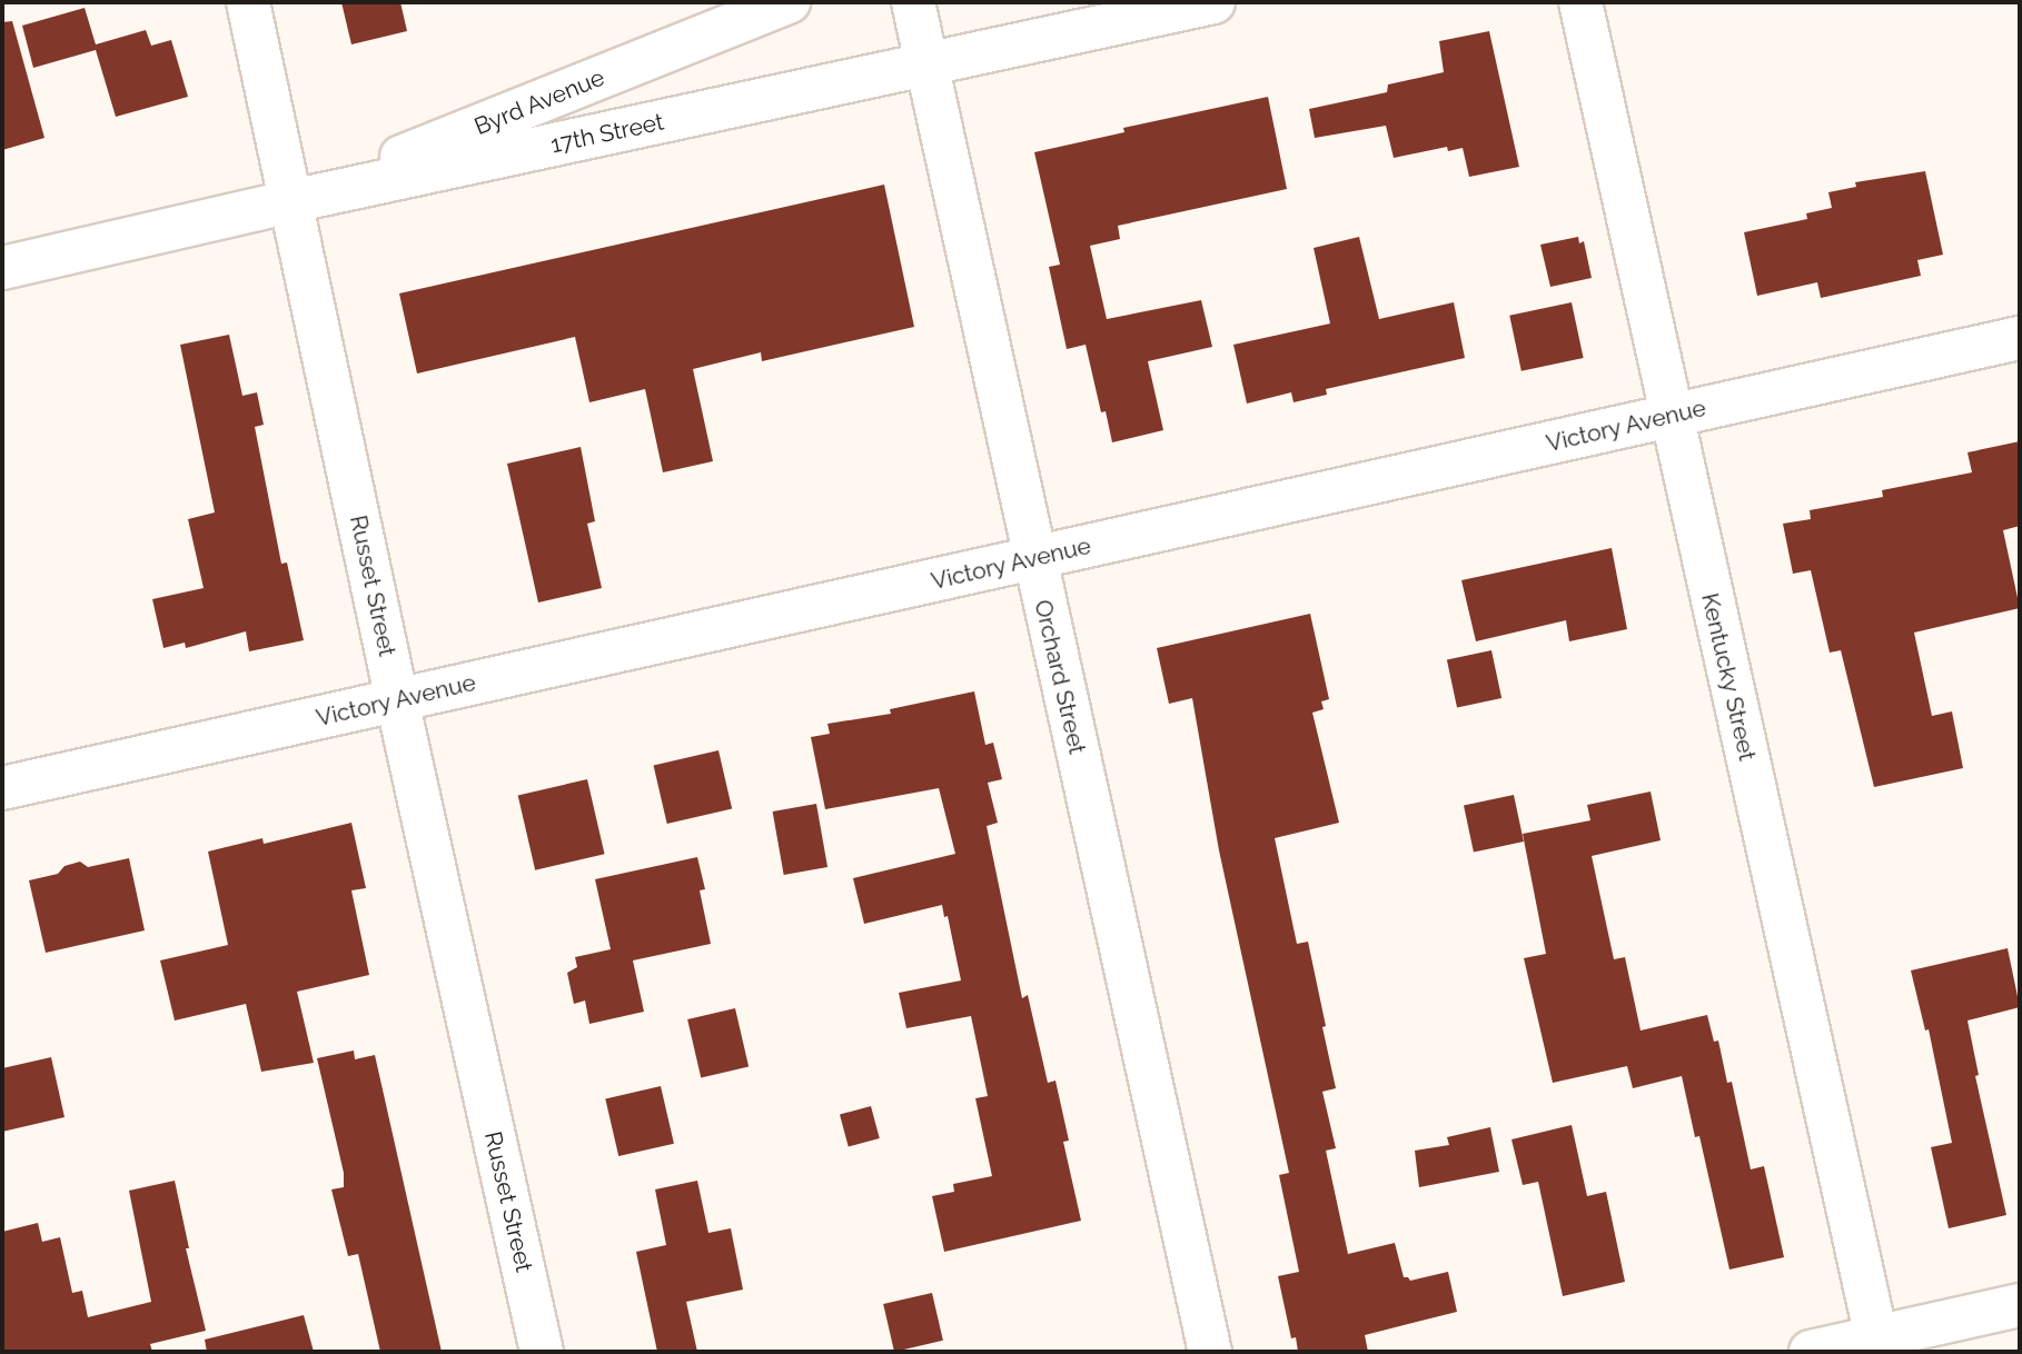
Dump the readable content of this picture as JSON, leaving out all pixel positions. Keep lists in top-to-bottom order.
{
  "streets": {
    "street": [
      "Byrd Avenue",
      "17th Street",
      "Victory Avenue",
      "Russet Street",
      "Orchard Street",
      "Kentucky Street"
    ]
  },
  "crossings": [
    ["Byrd Avenue", "17th Street"],
    ["Byrd Avenue", "Russet Street"],
    ["17th Street", "Russet Street"],
    ["17th Street", "Orchard Street"],
    ["Victory Avenue", "Russet Street"],
    ["Victory Avenue", "Orchard Street"],
    ["Victory Avenue", "Kentucky Street"]
  ]
}
